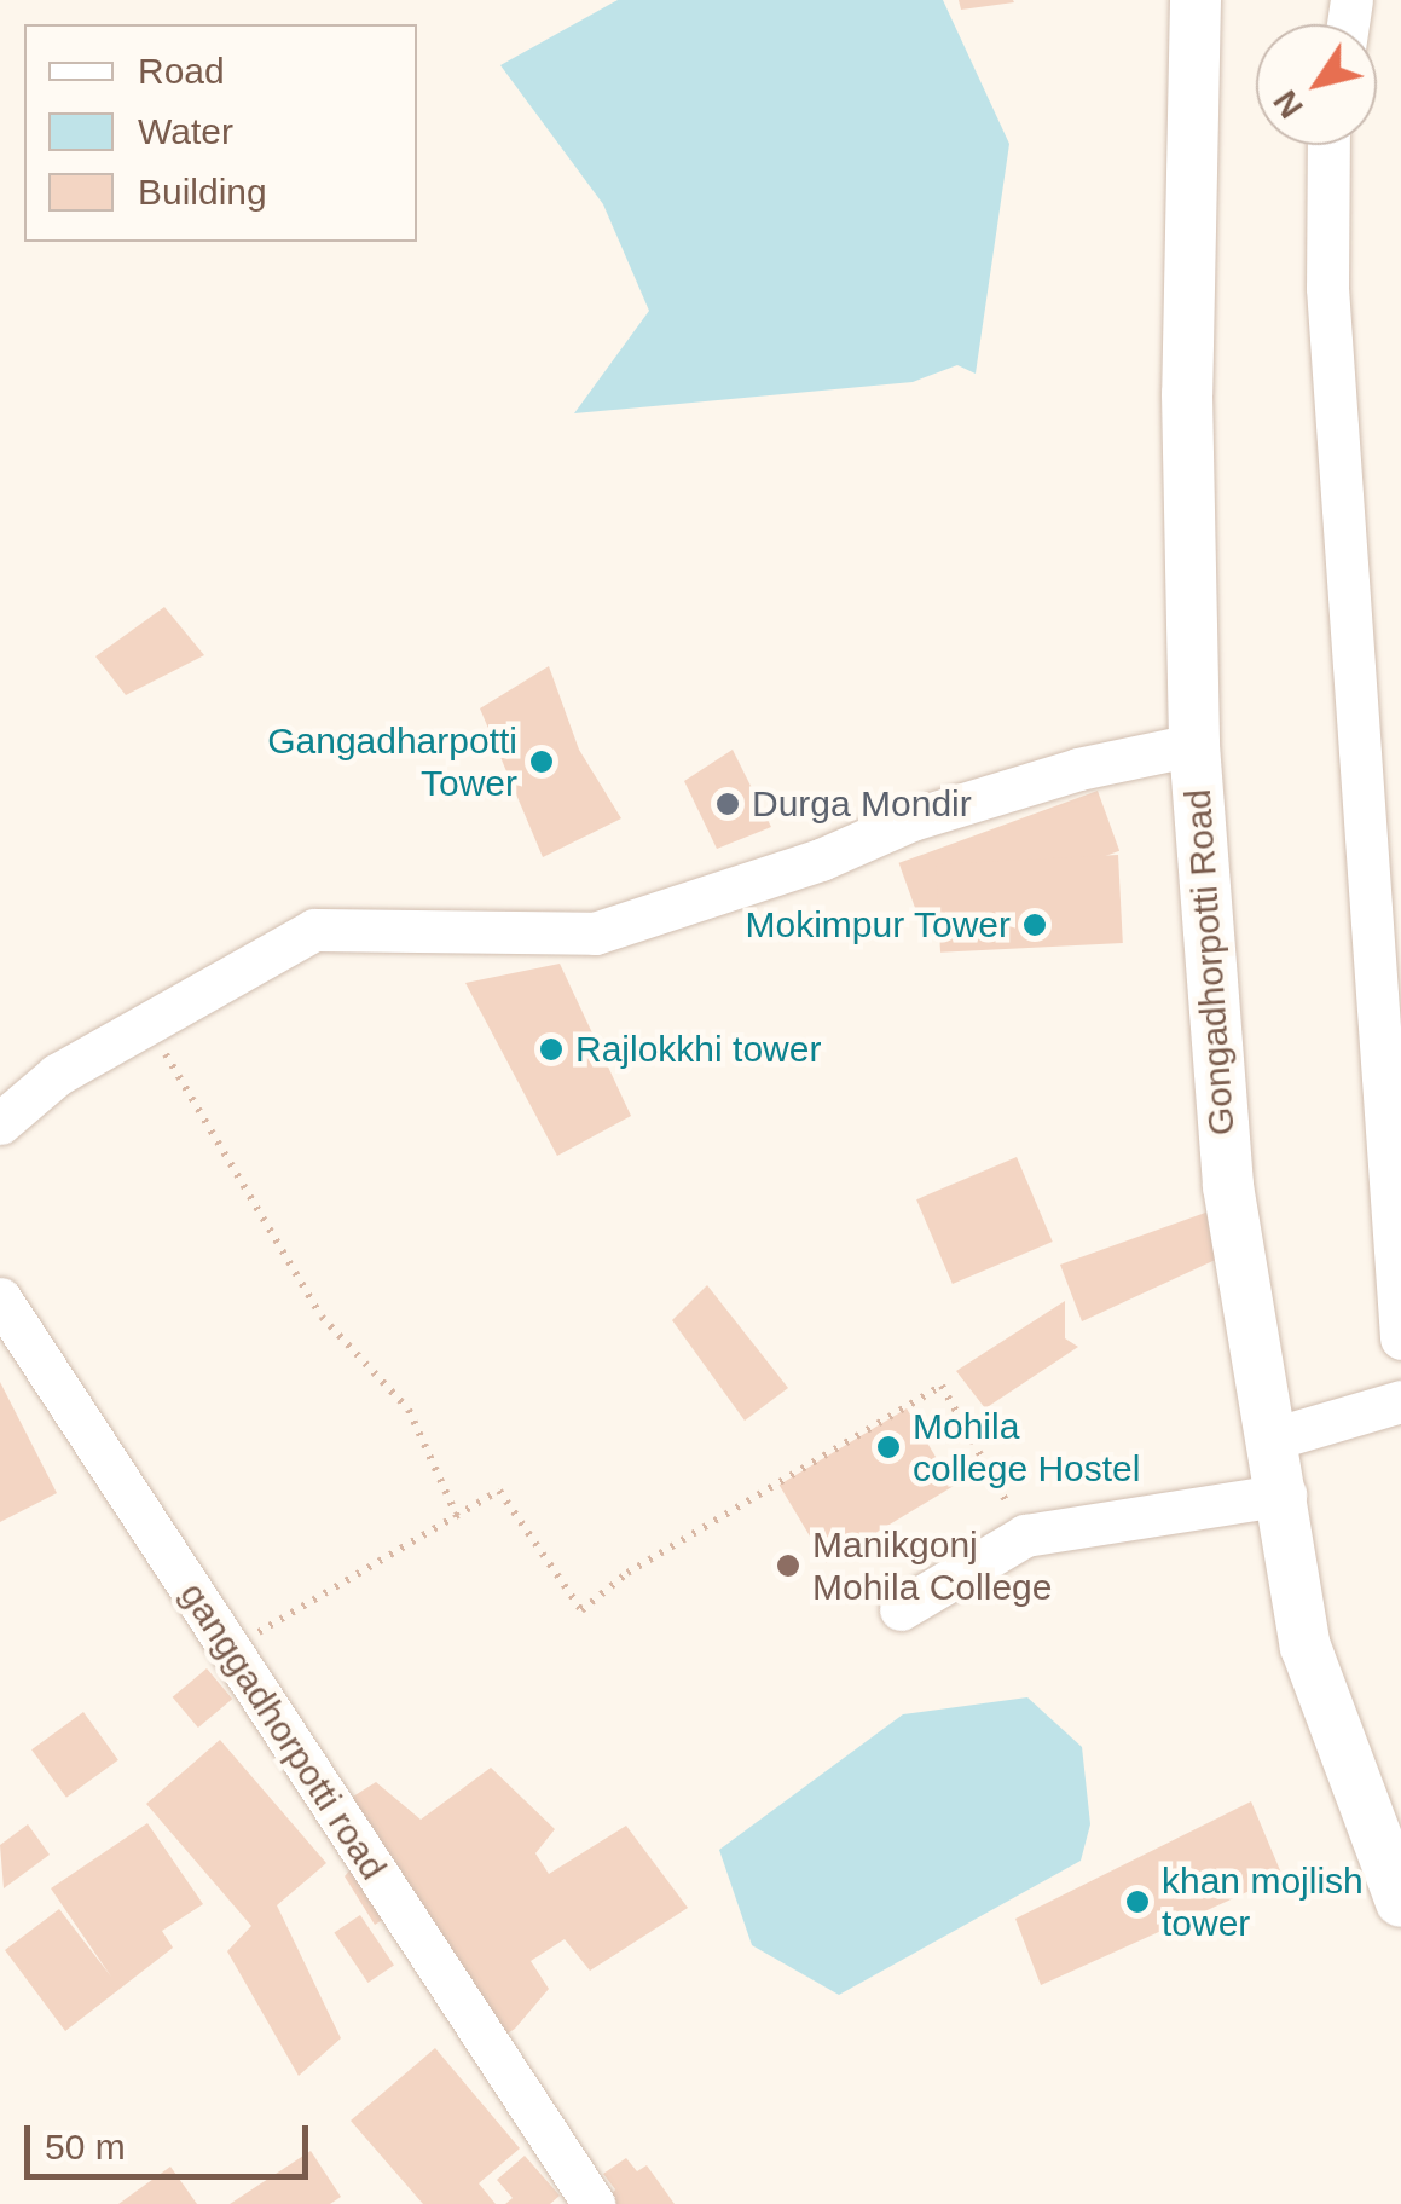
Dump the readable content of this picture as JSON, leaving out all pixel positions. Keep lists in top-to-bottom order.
{
  "streets": {
    "street": ["Gongadhorpotti Road", "ganggadhorpotti road"]
  },
  "places": [
    "Gangadharpotti Tower",
    "Durga Mondir",
    "Mokimpur Tower",
    "Rajlokkhi tower",
    "Mohila college Hostel",
    "Manikgonj Mohila College",
    "khan mojlish tower"
  ],
  "legend": ["Road", "Water", "Building"],
  "scale_bar": "50 m",
  "north": "bottom left"
}
